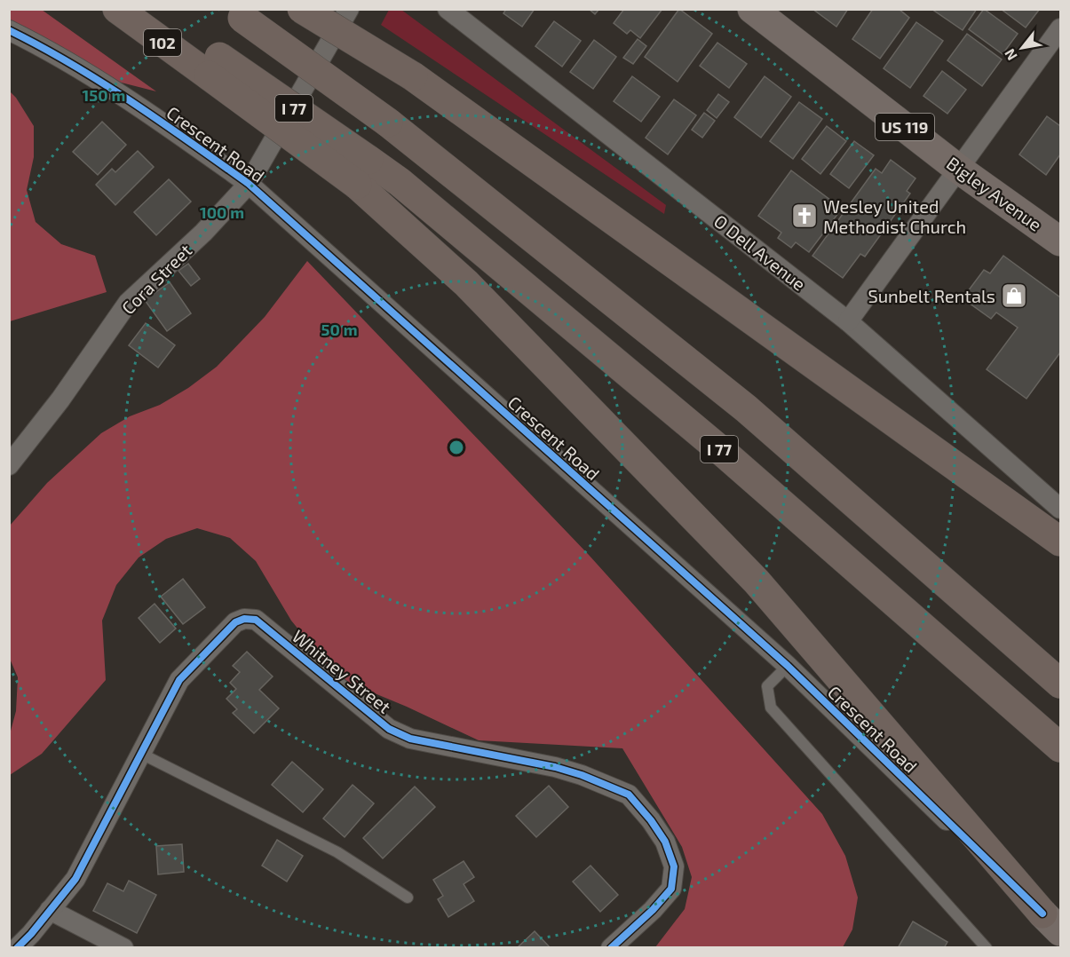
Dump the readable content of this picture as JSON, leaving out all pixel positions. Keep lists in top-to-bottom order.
{
  "streets": {
    "highway": ["102", "I 77"],
    "main road": ["US 119", "Bigley Avenue"],
    "street": [
      "Crescent Road",
      "O Dell Avenue",
      "Cora Street",
      "Whitney Street"
    ]
  },
  "crossings": [
    ["Crescent Road", "Cora Street"]
  ],
  "places": {
    "church": ["Wesley United Methodist Church"],
    "shop": ["Sunbelt Rentals"]
  },
  "north": "bottom left",
  "rings": ["150 m", "100 m", "50 m"]
}
